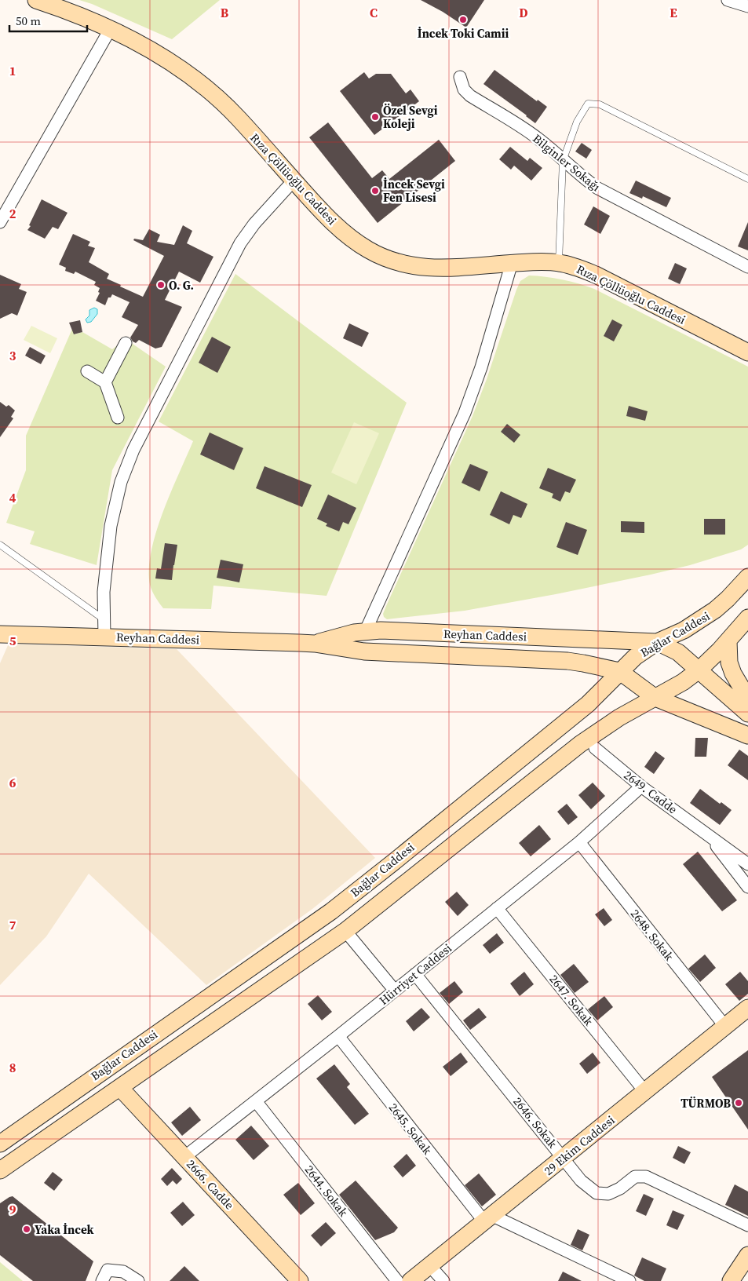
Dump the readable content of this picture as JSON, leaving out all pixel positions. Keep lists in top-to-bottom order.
{
  "streets": {
    "street": [
      "Bilginler Sokağı",
      "Rıza Çöllüoğlu Caddesi",
      "Bağlar Caddesi",
      "Reyhan Caddesi",
      "2649. Cadde",
      "2648. Sokak",
      "Hürriyet Caddesi",
      "2647. Sokak",
      "2646. Sokak",
      "2645. Sokak",
      "29 Ekim Caddesi",
      "2666. Cadde",
      "2644. Sokak"
    ]
  },
  "crossings": [
    ["Bağlar Caddesi", "Reyhan Caddesi"],
    ["2649. Cadde", "Hürriyet Caddesi"],
    ["2648. Sokak", "Hürriyet Caddesi"],
    ["2648. Sokak", "29 Ekim Caddesi"],
    ["Hürriyet Caddesi", "2647. Sokak"],
    ["Hürriyet Caddesi", "2646. Sokak"],
    ["Hürriyet Caddesi", "2645. Sokak"],
    ["Hürriyet Caddesi", "2666. Cadde"],
    ["Hürriyet Caddesi", "2644. Sokak"],
    ["2647. Sokak", "29 Ekim Caddesi"],
    ["2646. Sokak", "29 Ekim Caddesi"],
    ["2645. Sokak", "29 Ekim Caddesi"]
  ],
  "places": [
    "İncek Toki Camii",
    "Özel Sevgi Koleji",
    "İncek Sevgi Fen Lisesi",
    "O. G.",
    "TÜRMOB",
    "Yaka İncek"
  ],
  "scale_bar": "50 m",
  "grid": {
    "columns": [
      "B",
      "C",
      "D",
      "E"
    ],
    "rows": [
      "1",
      "2",
      "3",
      "4",
      "5",
      "6",
      "7",
      "8",
      "9"
    ]
  }
}
